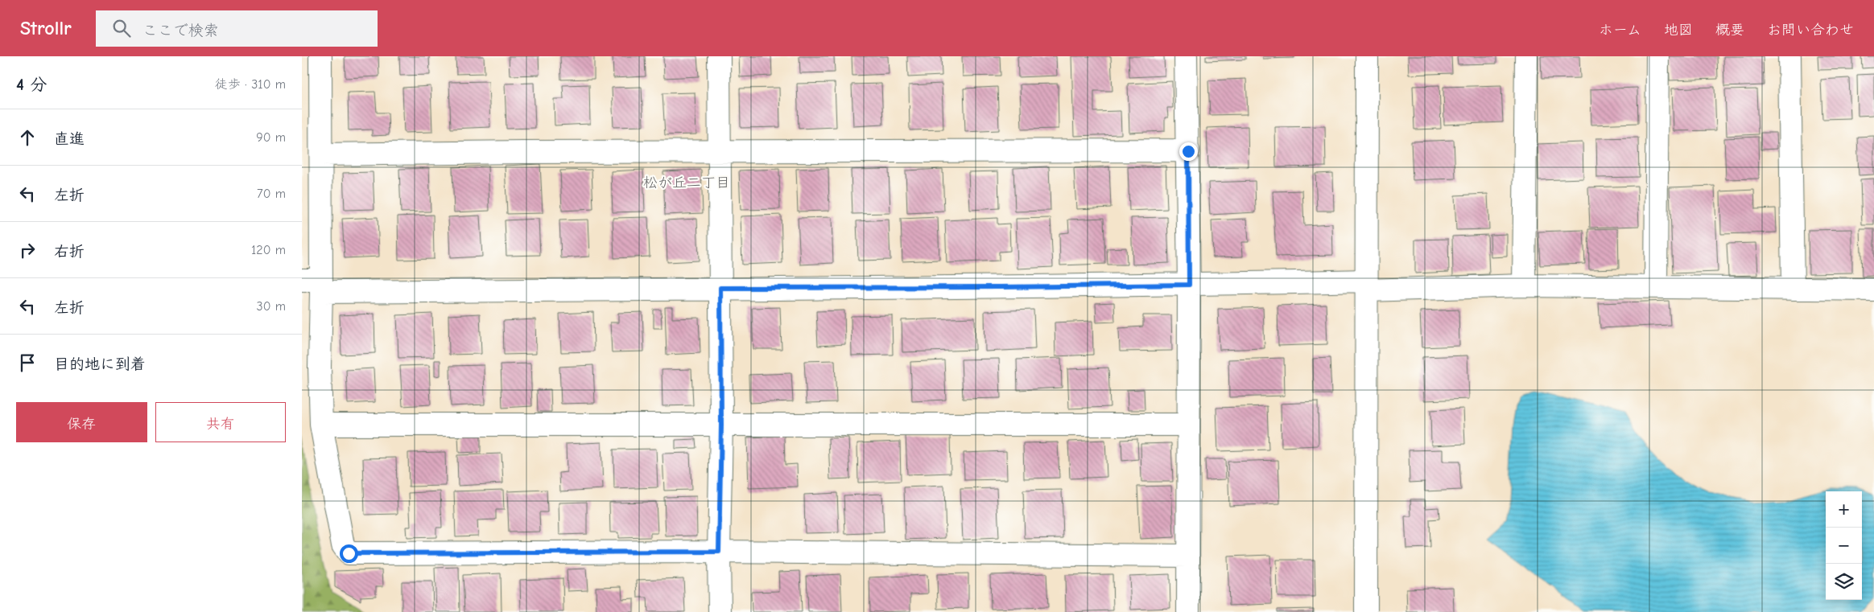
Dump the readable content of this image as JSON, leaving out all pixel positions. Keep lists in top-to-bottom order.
{
  "districts": ["松が丘二丁目"],
  "page": {
    "header": "Strollr",
    "search": "ここで検索",
    "nav": [
      "ホーム",
      "地図",
      "概要",
      "お問い合わせ"
    ],
    "heading": ["4 分", "徒歩 · 310 m"],
    "list": [
      ["直進", "90 m"],
      ["左折", "70 m"],
      ["右折", "120 m"],
      ["左折", "30 m"],
      "目的地に到着"
    ],
    "buttons": ["保存", "共有"],
    "map_buttons": ["+", "−"]
  }
}
